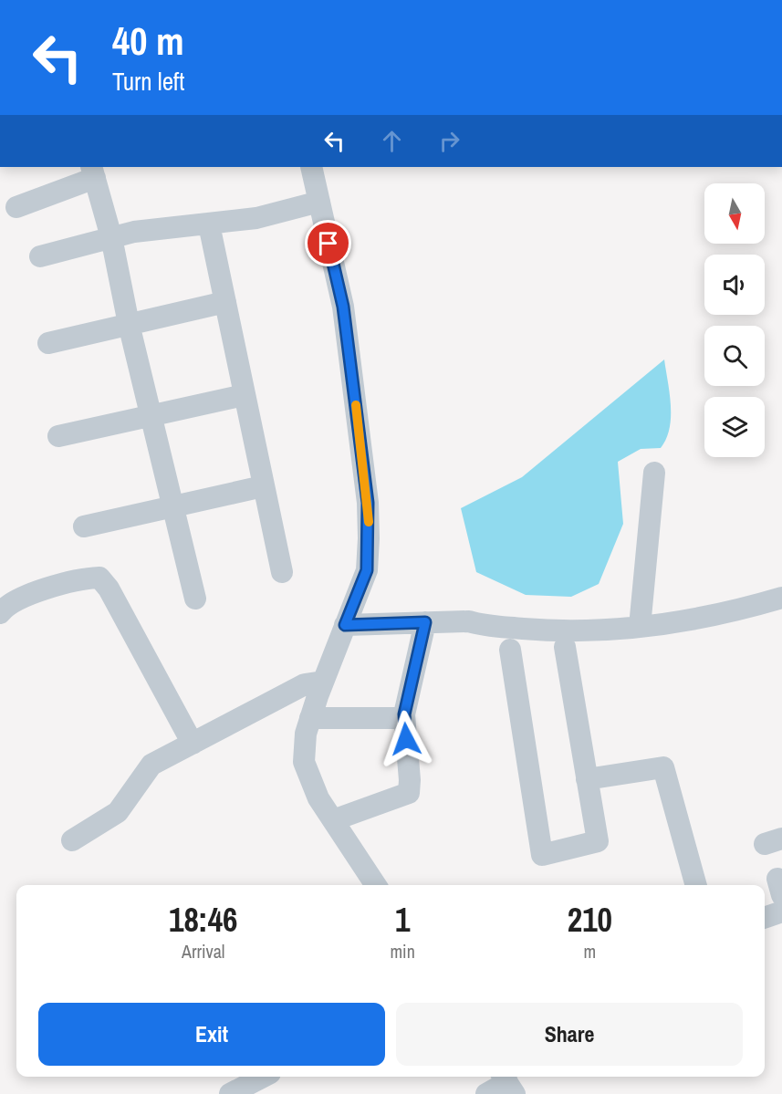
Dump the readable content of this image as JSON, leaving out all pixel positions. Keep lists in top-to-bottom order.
{
  "north": "bottom",
  "page": {
    "turn": ["40 m", "Turn left"],
    "eta": [
      "18:46",
      "Arrival",
      "1",
      "min",
      "210",
      "m"
    ],
    "buttons": ["Exit", "Share"]
  }
}
